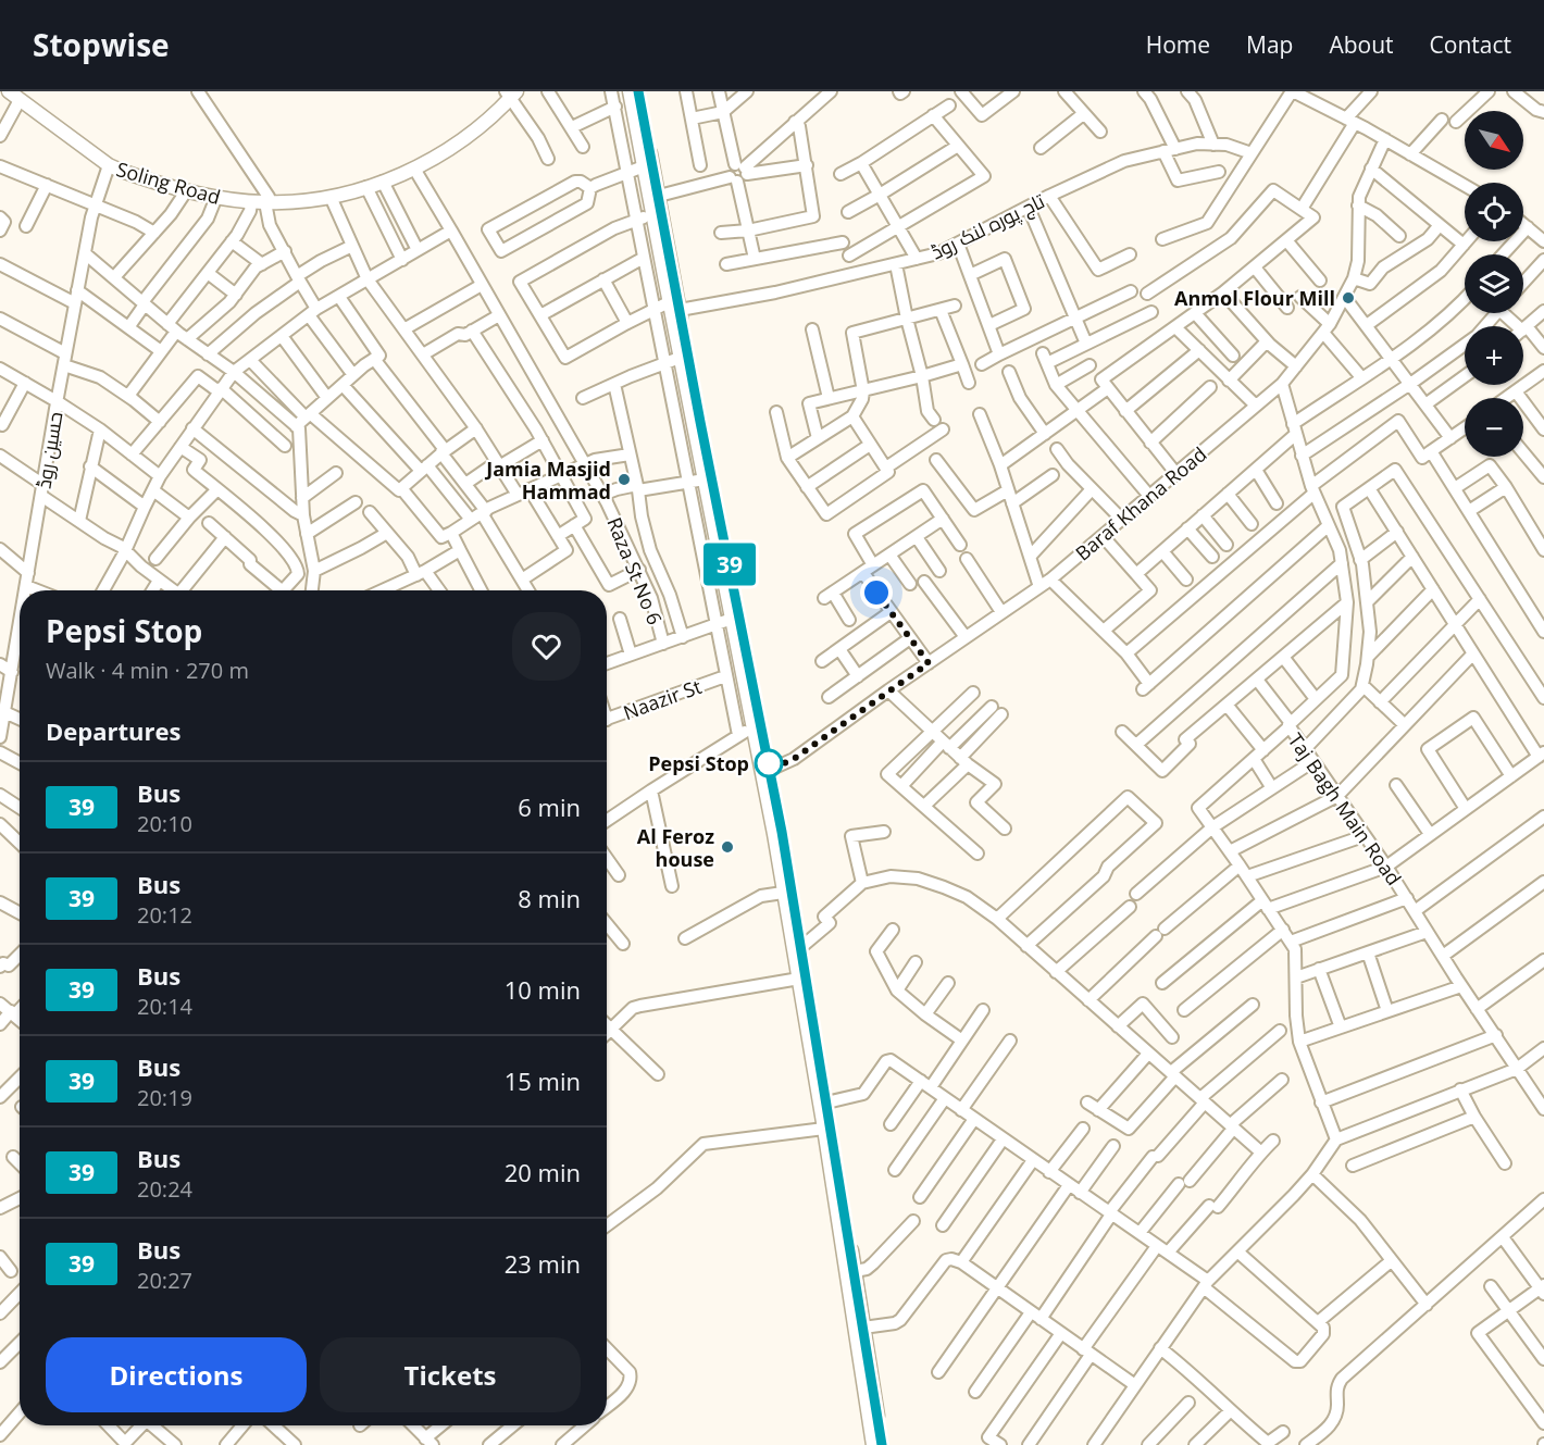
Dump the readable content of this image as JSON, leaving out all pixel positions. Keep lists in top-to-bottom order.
{
  "streets": {
    "main road": ["Soling Road"],
    "street": [
      "تاج پورہ لنک روڈ",
      "حسین روڈ",
      "Baraf Khana Road",
      "Raza St No 6",
      "Naazir St",
      "Taj Bagh Main Road"
    ]
  },
  "crossings": [
    ["Soling Road", "حسین روڈ"],
    ["Soling Road", "Raza St No 6"],
    ["Baraf Khana Road", "Taj Bagh Main Road"]
  ],
  "places": [
    "Anmol Flour Mill",
    "Jamia Masjid Hammad",
    "Pepsi Stop",
    "Al Feroz house"
  ],
  "lines": ["bus line 39"],
  "north": "bottom right",
  "page": {
    "header": "Stopwise",
    "nav": [
      "Home",
      "Map",
      "About",
      "Contact"
    ],
    "on_map": "39",
    "map_buttons": ["+", "−"],
    "heading": [
      ["Pepsi Stop", "Walk · 4 min · 270 m"],
      "Departures"
    ],
    "list": [
      {
        "mark": "39",
        "name": "Bus",
        "note": "20:10",
        "value": "6 min"
      },
      {
        "mark": "39",
        "name": "Bus",
        "note": "20:12",
        "value": "8 min"
      },
      {
        "mark": "39",
        "name": "Bus",
        "note": "20:14",
        "value": "10 min"
      },
      {
        "mark": "39",
        "name": "Bus",
        "note": "20:19",
        "value": "15 min"
      },
      {
        "mark": "39",
        "name": "Bus",
        "note": "20:24",
        "value": "20 min"
      },
      {
        "mark": "39",
        "name": "Bus",
        "note": "20:27",
        "value": "23 min"
      }
    ],
    "buttons": ["Directions", "Tickets"]
  }
}
